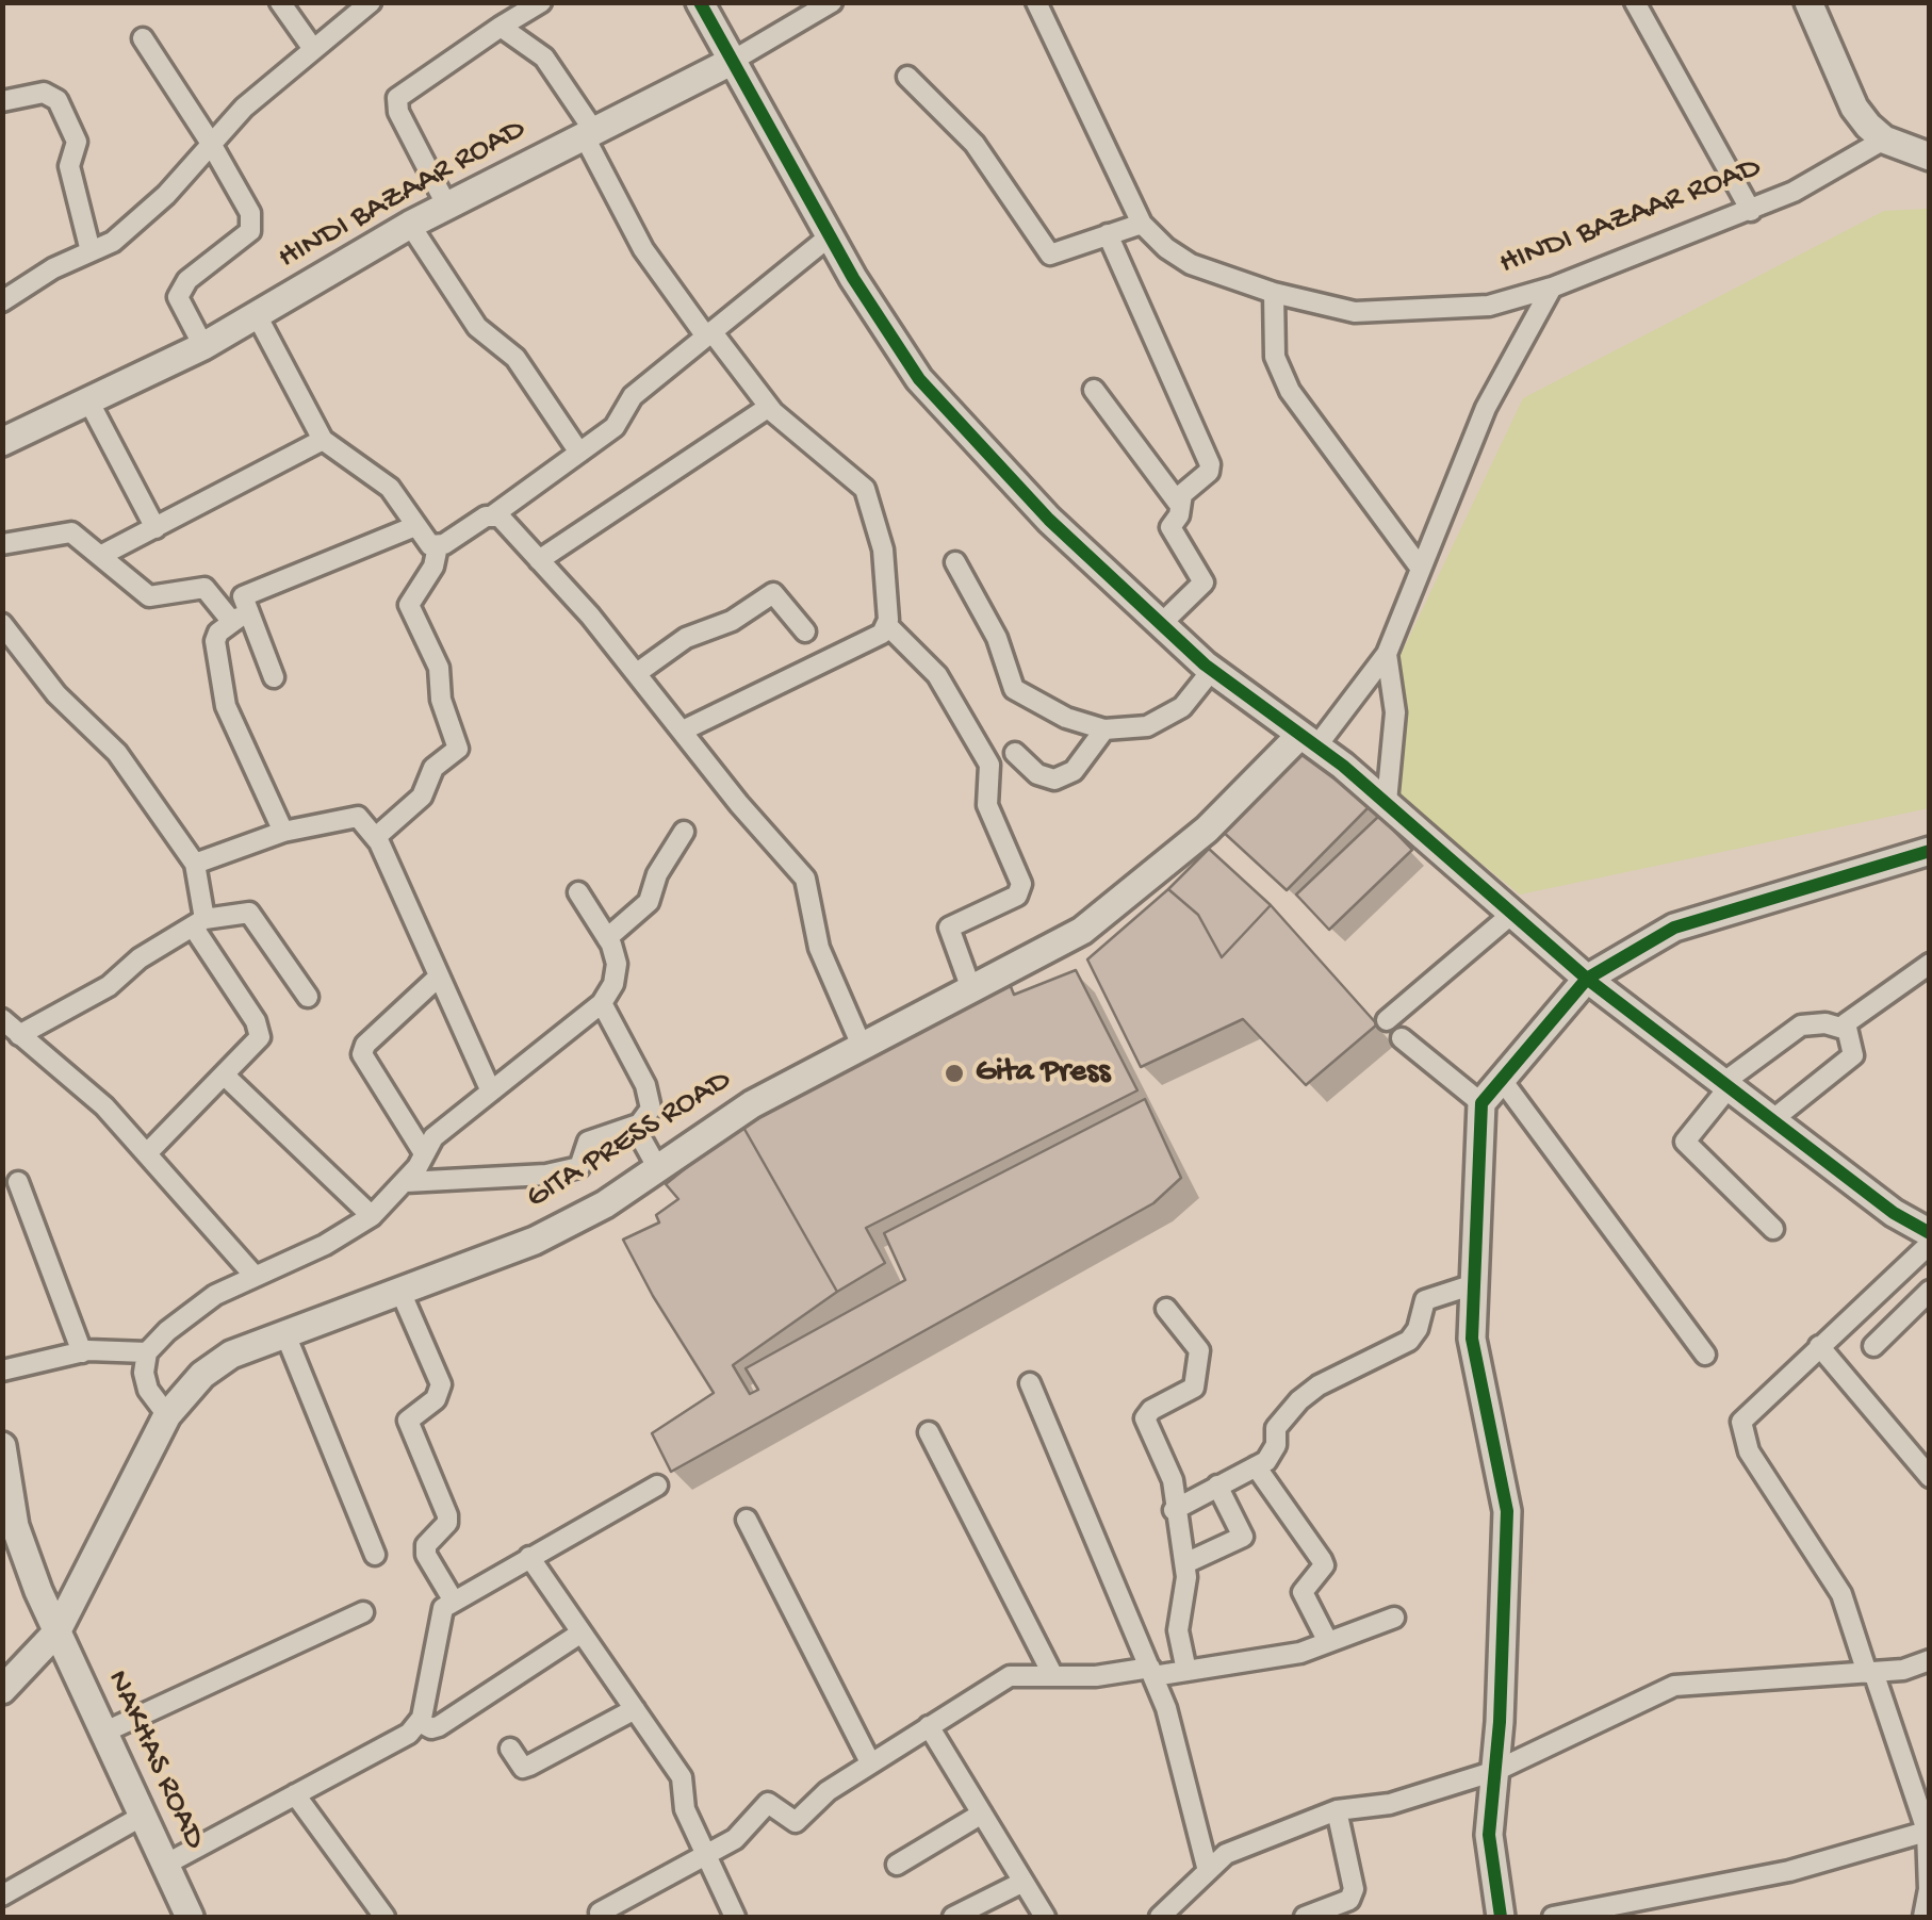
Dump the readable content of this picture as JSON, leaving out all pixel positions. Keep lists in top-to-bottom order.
{
  "streets": {
    "street": ["HINDI BAZAAR ROAD", "GITA PRESS ROAD", "NAKHAS ROAD"]
  },
  "crossings": [
    ["GITA PRESS ROAD", "NAKHAS ROAD"]
  ],
  "places": ["Gita Press"]
}
